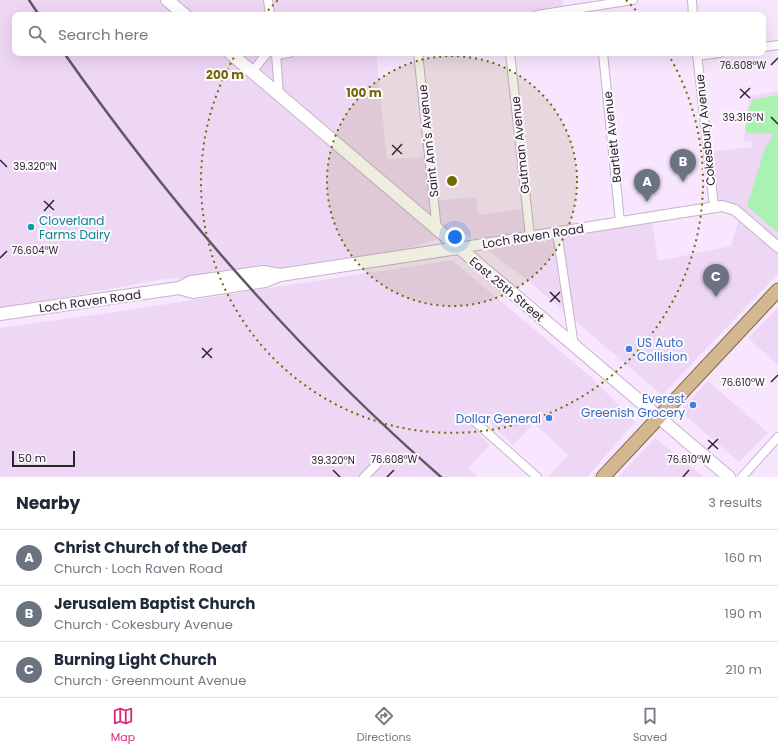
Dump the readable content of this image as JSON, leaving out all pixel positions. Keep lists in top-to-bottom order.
{
  "streets": {
    "main road": ["Loch Raven Road", "East 25th Street"],
    "street": [
      "Cokesbury Avenue",
      "Bartlett Avenue",
      "Saint Ann's Avenue",
      "Gutman Avenue"
    ]
  },
  "crossings": [
    ["Cokesbury Avenue", "Loch Raven Road"],
    ["Bartlett Avenue", "Loch Raven Road"],
    ["Saint Ann's Avenue", "East 25th Street"],
    ["Gutman Avenue", "Loch Raven Road"],
    ["Loch Raven Road", "East 25th Street"]
  ],
  "places": [
    "Cloverland Farms Dairy",
    "US Auto Collision",
    "Everest Greenish Grocery",
    "Dollar General"
  ],
  "scale_bar": "50 m",
  "page": {
    "search": "Search here",
    "pins": ["B", "A", "C"],
    "scale": "50 m",
    "heading": ["Nearby", "3 results"],
    "list": [
      {
        "mark": "A",
        "name": "Christ Church of the Deaf",
        "note": "Church · Loch Raven Road",
        "value": "160 m"
      },
      {
        "mark": "B",
        "name": "Jerusalem Baptist Church",
        "note": "Church · Cokesbury Avenue",
        "value": "190 m"
      },
      {
        "mark": "C",
        "name": "Burning Light Church",
        "note": "Church · Greenmount Avenue",
        "value": "210 m"
      }
    ],
    "nav": ["Map", "Directions", "Saved"]
  },
  "coordinates": [
    "76.608°W",
    "39.316°N",
    "39.320°N",
    "76.604°W",
    "76.610°W"
  ],
  "rings": ["200 m", "100 m"]
}
